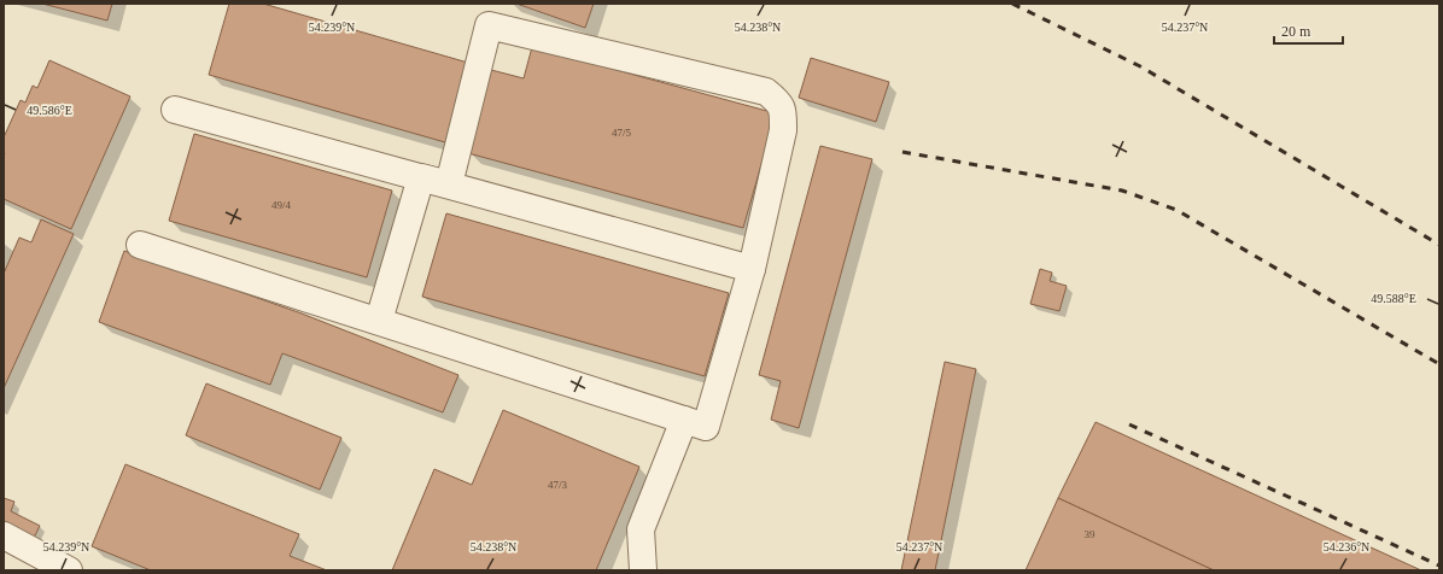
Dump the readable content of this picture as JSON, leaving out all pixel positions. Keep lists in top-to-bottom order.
{
  "house_numbers": [
    "47/5",
    "49/4",
    "47/3",
    "39"
  ],
  "scale_bar": "20 m",
  "coordinates": [
    "54.239°N",
    "54.238°N",
    "54.237°N",
    "49.586°E",
    "49.588°E",
    "54.236°N"
  ]
}
